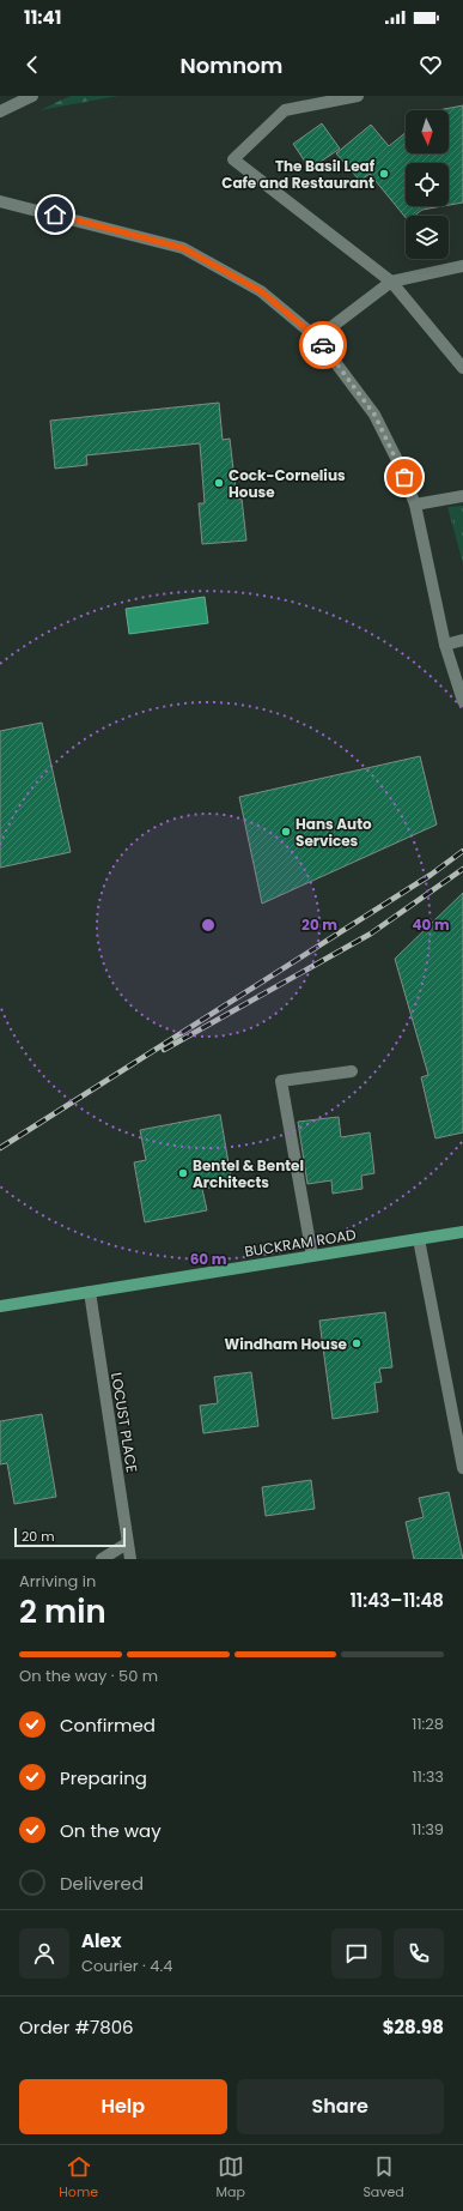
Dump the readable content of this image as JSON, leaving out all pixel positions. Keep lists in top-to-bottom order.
{
  "streets": {
    "main road": ["BUCKRAM ROAD"],
    "street": ["LOCUST PLACE"]
  },
  "crossings": [
    ["BUCKRAM ROAD", "LOCUST PLACE"]
  ],
  "places": [
    "The Basil Leaf Cafe and Restaurant",
    "Cock-Cornelius House",
    "Hans Auto Services",
    "Bentel & Bentel Architects",
    "Windham House"
  ],
  "scale_bar": "20 m",
  "north": "bottom",
  "page": {
    "status": "11:41",
    "header": "Nomnom",
    "scale": "20 m",
    "heading": ["2 min", "Arriving in", "11:43–11:48"],
    "panel": [
      "Alex",
      "Courier · 4.4",
      "Order #7806",
      "$28.98"
    ],
    "bar": "On the way · 50 m",
    "list": [
      ["Confirmed", "11:28"],
      ["Preparing", "11:33"],
      ["On the way", "11:39"],
      "Delivered"
    ],
    "buttons": ["Help", "Share"],
    "tabs": ["Home", "Map", "Saved"]
  },
  "rings": ["20 m", "40 m", "60 m"]
}
